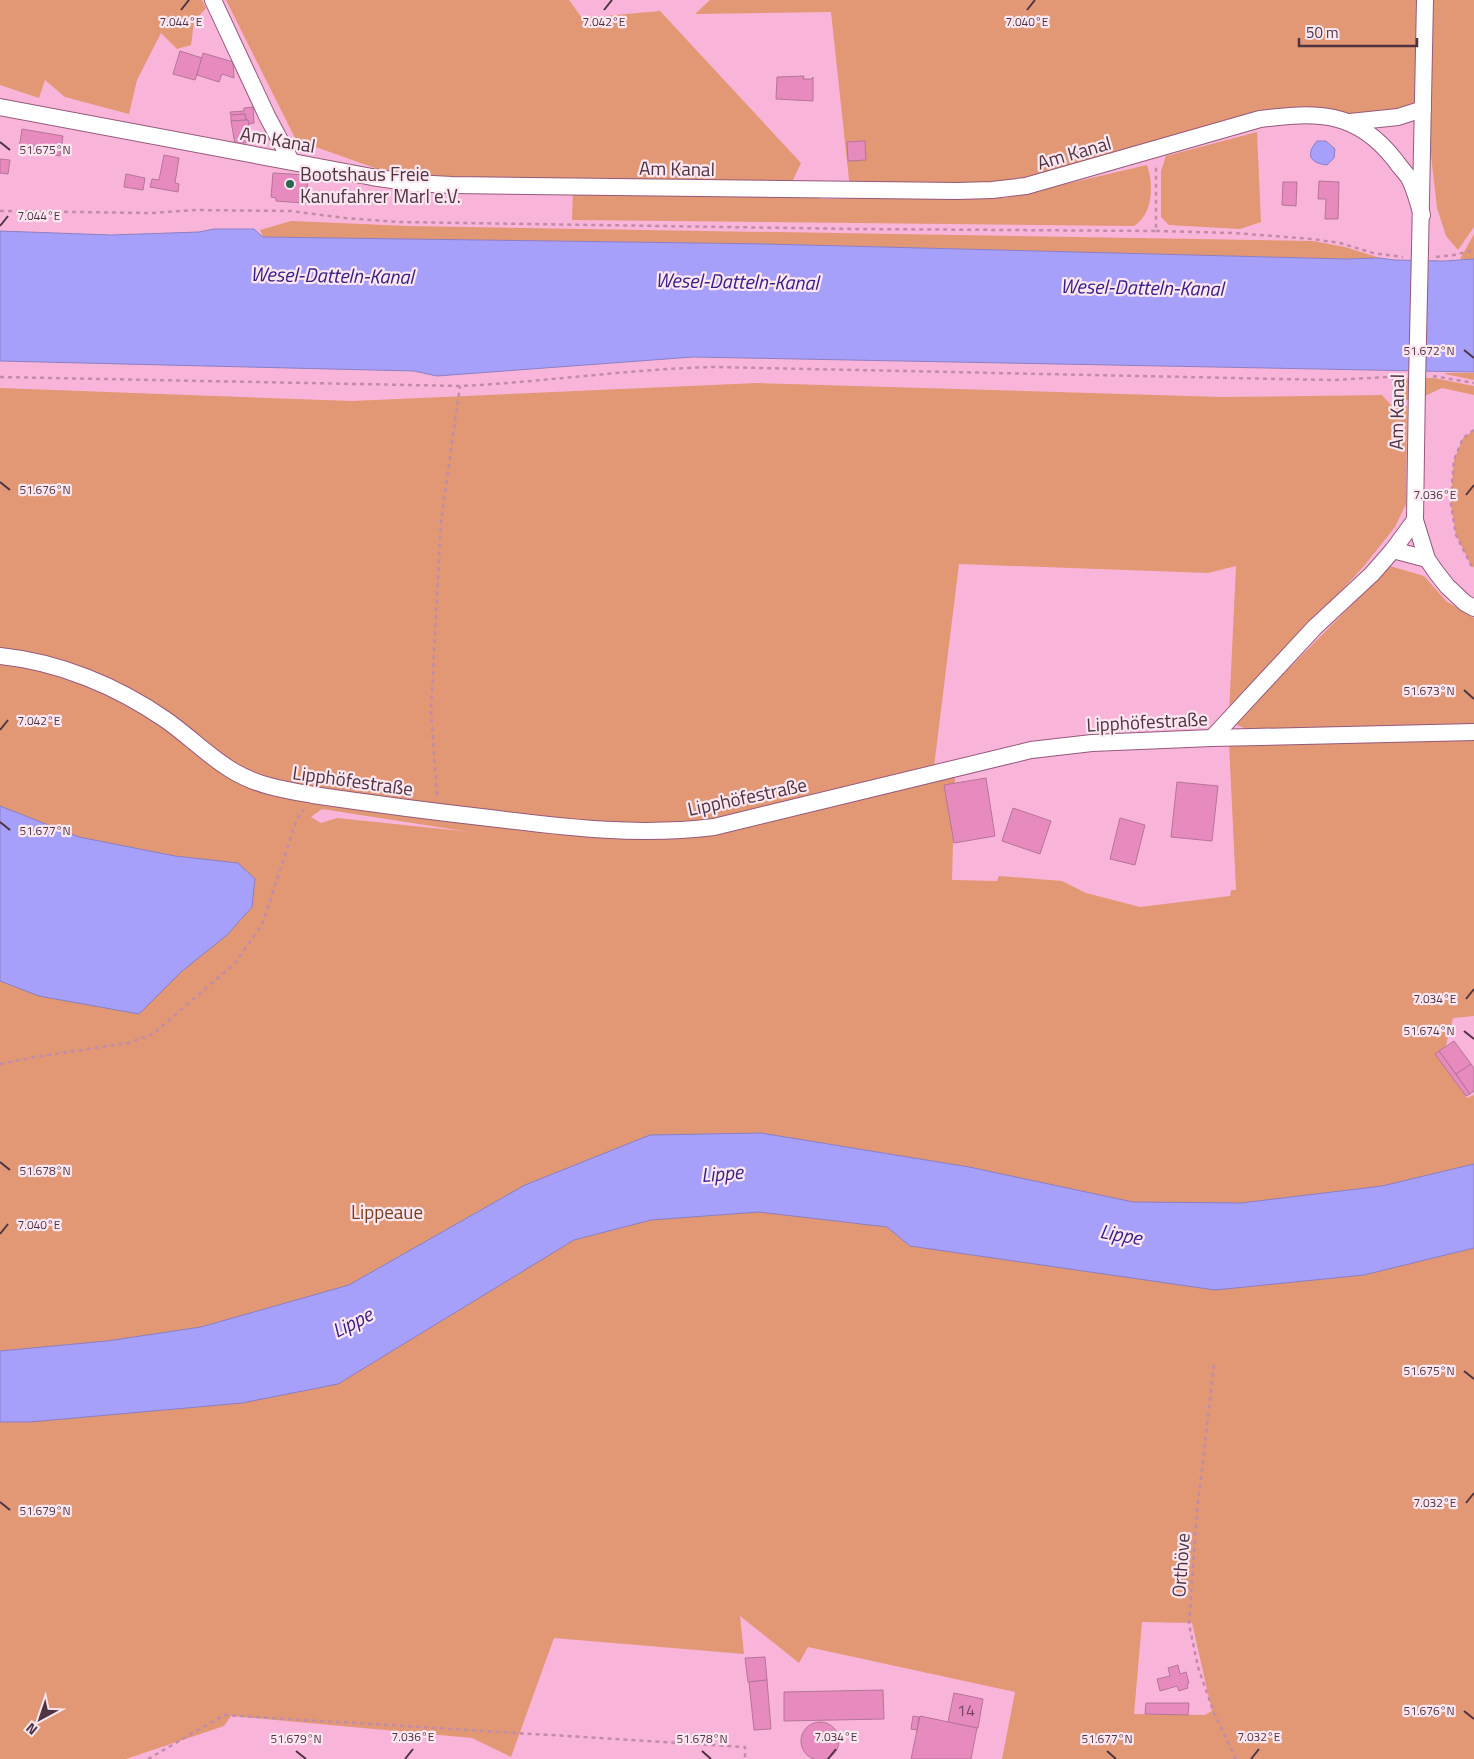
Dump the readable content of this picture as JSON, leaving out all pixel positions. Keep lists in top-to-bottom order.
{
  "streets": {
    "street": ["Am Kanal", "Lipphöfestraße"],
    "path": ["Orthöve"]
  },
  "water": ["Wesel-Datteln-Kanal", "Lippe"],
  "parks": ["Lippeaue"],
  "places": ["Bootshaus Freie Kanufahrer Marl e.V."],
  "house_numbers": ["14"],
  "scale_bar": "50 m",
  "north": "bottom left",
  "coordinates": [
    "7.044°E",
    "7.042°E",
    "7.040°E",
    "51.675°N",
    "51.672°N",
    "51.676°N",
    "7.036°E",
    "51.673°N",
    "51.677°N",
    "7.034°E",
    "51.674°N",
    "51.678°N",
    "7.032°E",
    "51.679°N"
  ]
}
